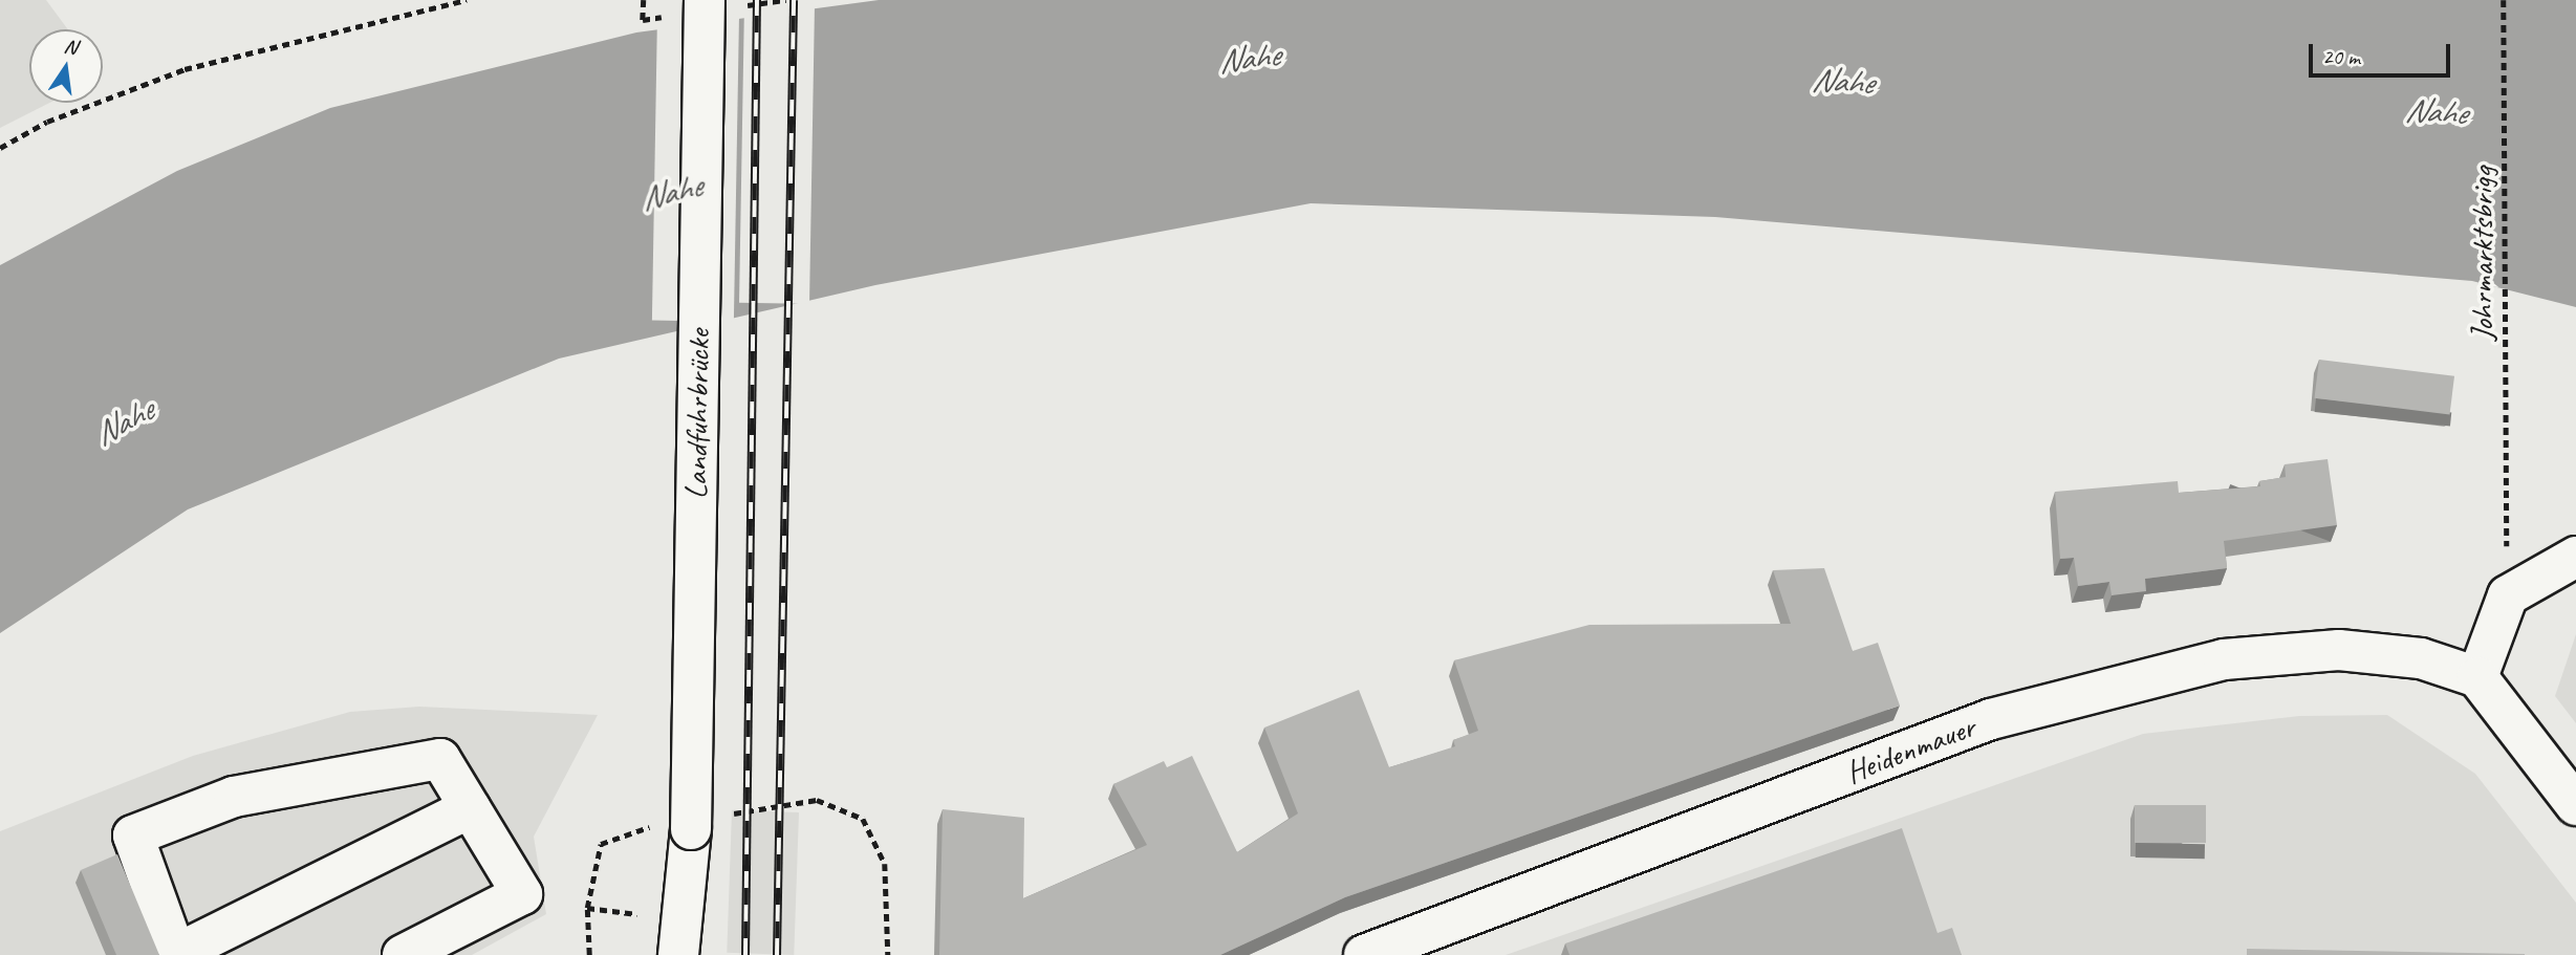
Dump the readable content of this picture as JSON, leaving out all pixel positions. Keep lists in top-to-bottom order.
{
  "streets": {
    "street": ["Landfuhrbrücke", "Heidenmauer"],
    "path": ["Johrmarktsbrigg"]
  },
  "water": ["Nahe"],
  "scale_bar": "20 m",
  "north": "top"
}
